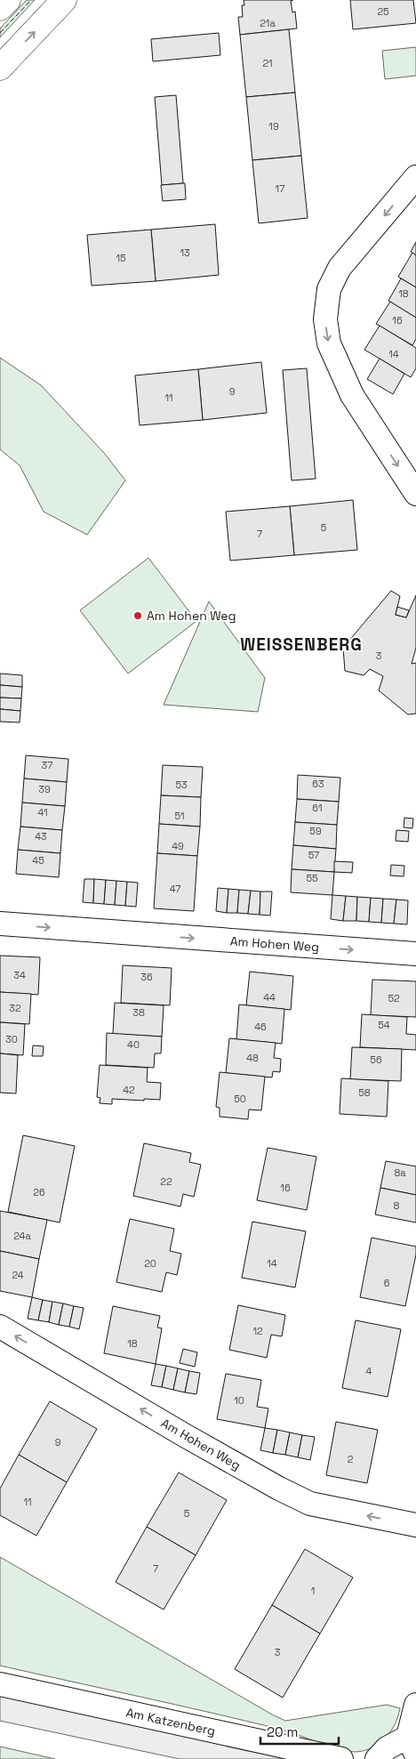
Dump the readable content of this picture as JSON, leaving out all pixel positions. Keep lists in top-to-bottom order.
{
  "streets": {
    "street": ["Am Hohen Weg", "Am Katzenberg"]
  },
  "districts": ["WEISSENBERG"],
  "places": ["Am Hohen Weg"],
  "house_numbers": [
    "25",
    "21a",
    "21",
    "19",
    "17",
    "13",
    "15",
    "18",
    "16",
    "14",
    "9",
    "11",
    "5",
    "7",
    "3",
    "37",
    "63",
    "53",
    "39",
    "61",
    "41",
    "51",
    "59",
    "43",
    "49",
    "57",
    "45",
    "55",
    "47",
    "34",
    "36",
    "44",
    "52",
    "32",
    "38",
    "54",
    "46",
    "30",
    "40",
    "48",
    "56",
    "42",
    "58",
    "50",
    "8a",
    "22",
    "16",
    "26",
    "8",
    "24a",
    "20",
    "14",
    "24",
    "6",
    "12",
    "18",
    "4",
    "10",
    "9",
    "2",
    "11",
    "5",
    "7",
    "1",
    "3"
  ],
  "scale_bar": "20 m"
}
